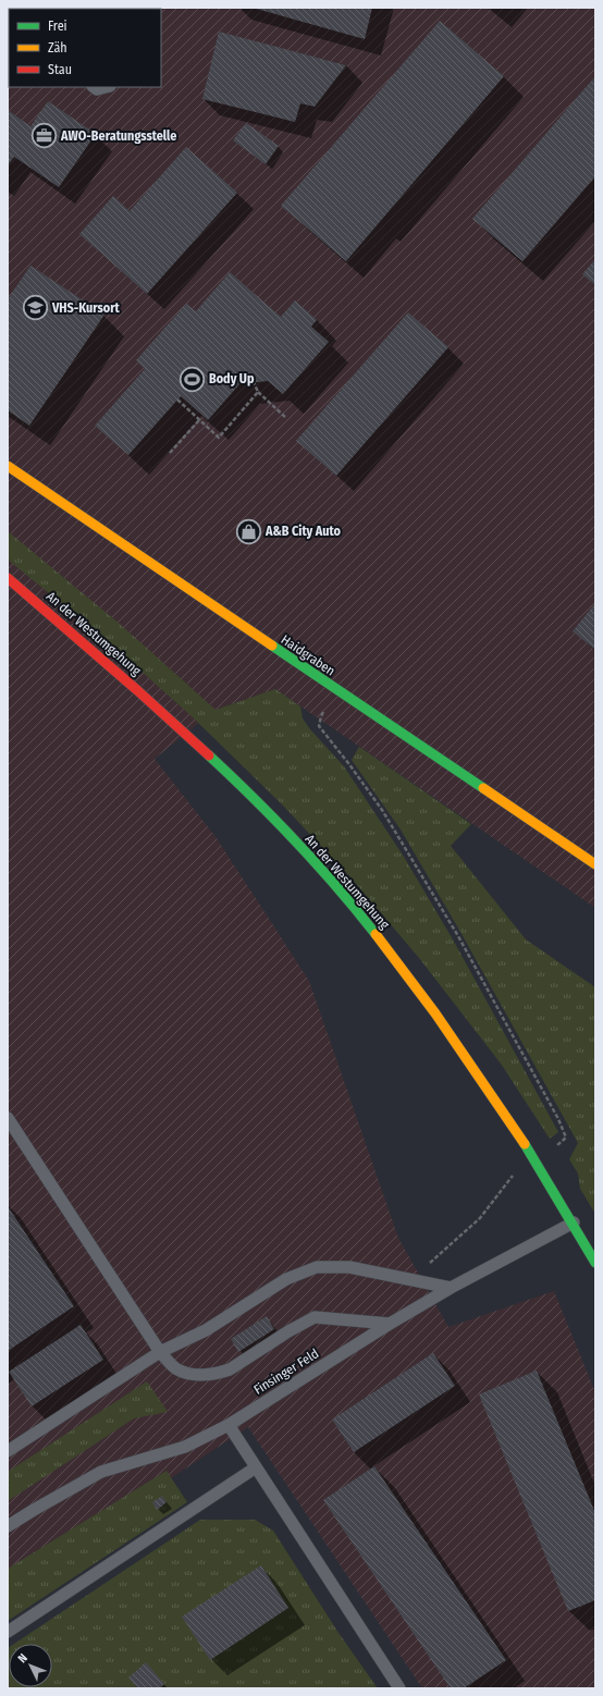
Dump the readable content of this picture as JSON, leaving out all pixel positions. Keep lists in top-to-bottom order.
{
  "streets": {
    "main road": ["An der Westumgehung", "Haidgraben"],
    "lane": ["Finsinger Feld"]
  },
  "crossings": [
    ["An der Westumgehung", "Finsinger Feld"]
  ],
  "places": {
    "office": ["AWO-Beratungsstelle"],
    "school or university": ["VHS-Kursort"],
    "sports": ["Body Up"],
    "shop": ["A&B City Auto"]
  },
  "legend": ["Frei", "Zäh", "Stau"],
  "north": "top left"
}
